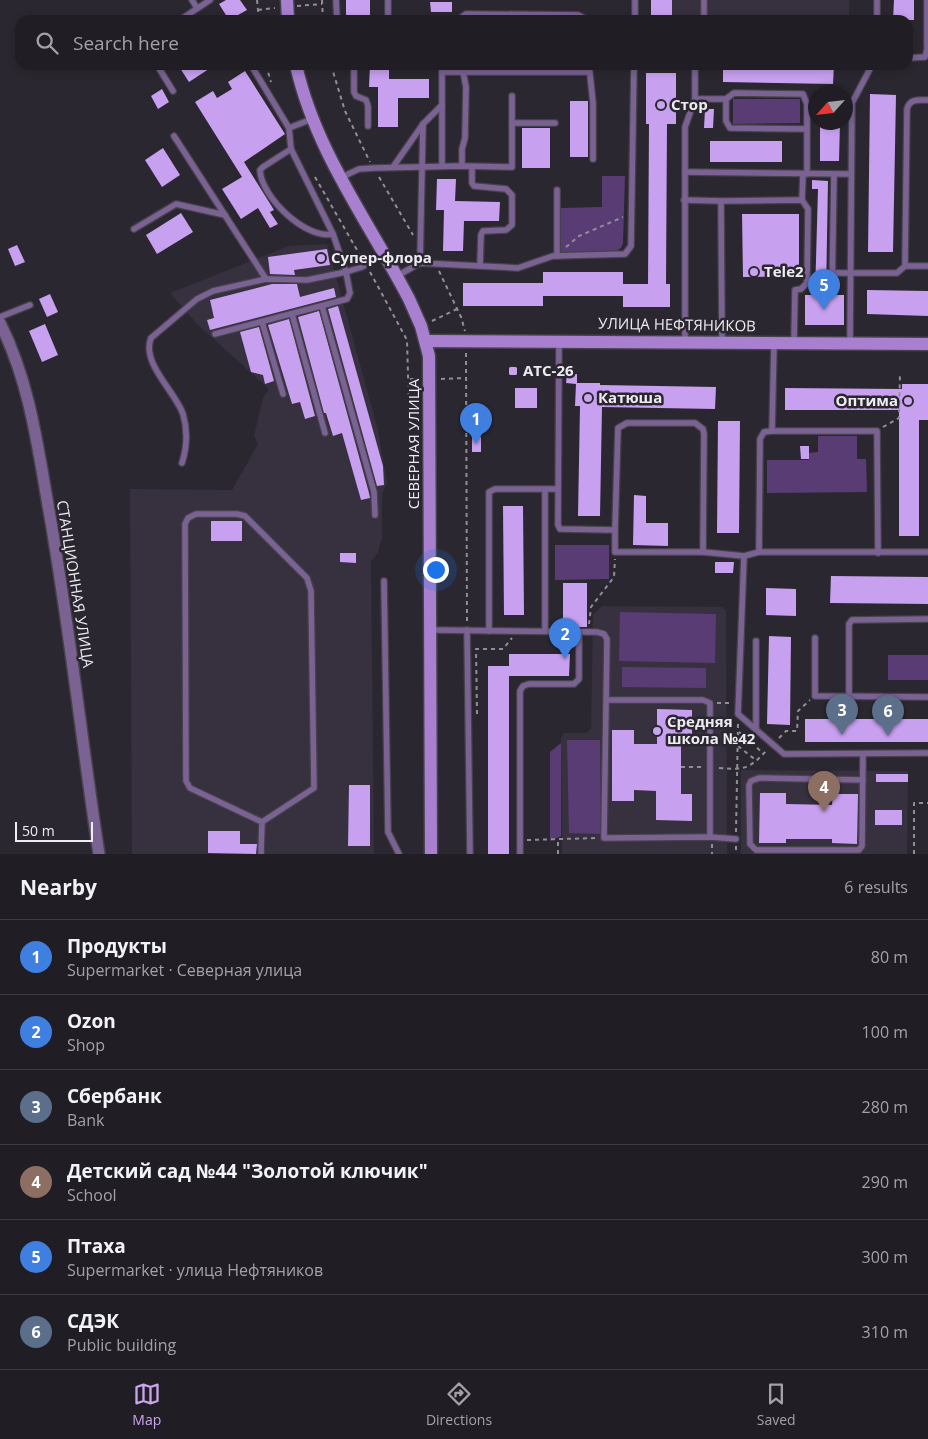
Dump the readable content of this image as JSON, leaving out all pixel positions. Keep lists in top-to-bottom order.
{
  "streets": {
    "main road": ["УЛИЦА НЕФТЯНИКОВ", "СЕВЕРНАЯ УЛИЦА"],
    "street": ["СТАНЦИОННАЯ УЛИЦА"]
  },
  "crossings": [
    ["УЛИЦА НЕФТЯНИКОВ", "СЕВЕРНАЯ УЛИЦА"]
  ],
  "places": {
    "other": [
      "Стор",
      "Супер-флора",
      "Tele2",
      "Катюша",
      "Оптима",
      "Средняя школа №42"
    ],
    "transit": ["АТС-26"]
  },
  "scale_bar": "50 m",
  "north": "bottom left",
  "page": {
    "search": "Search here",
    "pins": [
      "5",
      "1",
      "2",
      "3",
      "6",
      "4"
    ],
    "scale": "50 m",
    "heading": ["Nearby", "6 results"],
    "list": [
      {
        "mark": "1",
        "name": "Продукты",
        "note": "Supermarket · Северная улица",
        "value": "80 m"
      },
      {
        "mark": "2",
        "name": "Ozon",
        "note": "Shop",
        "value": "100 m"
      },
      {
        "mark": "3",
        "name": "Сбербанк",
        "note": "Bank",
        "value": "280 m"
      },
      {
        "mark": "4",
        "name": "Детский сад №44 \"Золотой ключик\"",
        "note": "School",
        "value": "290 m"
      },
      {
        "mark": "5",
        "name": "Птаха",
        "note": "Supermarket · улица Нефтяников",
        "value": "300 m"
      },
      {
        "mark": "6",
        "name": "СДЭК",
        "note": "Public building",
        "value": "310 m"
      }
    ],
    "nav": ["Map", "Directions", "Saved"]
  }
}
